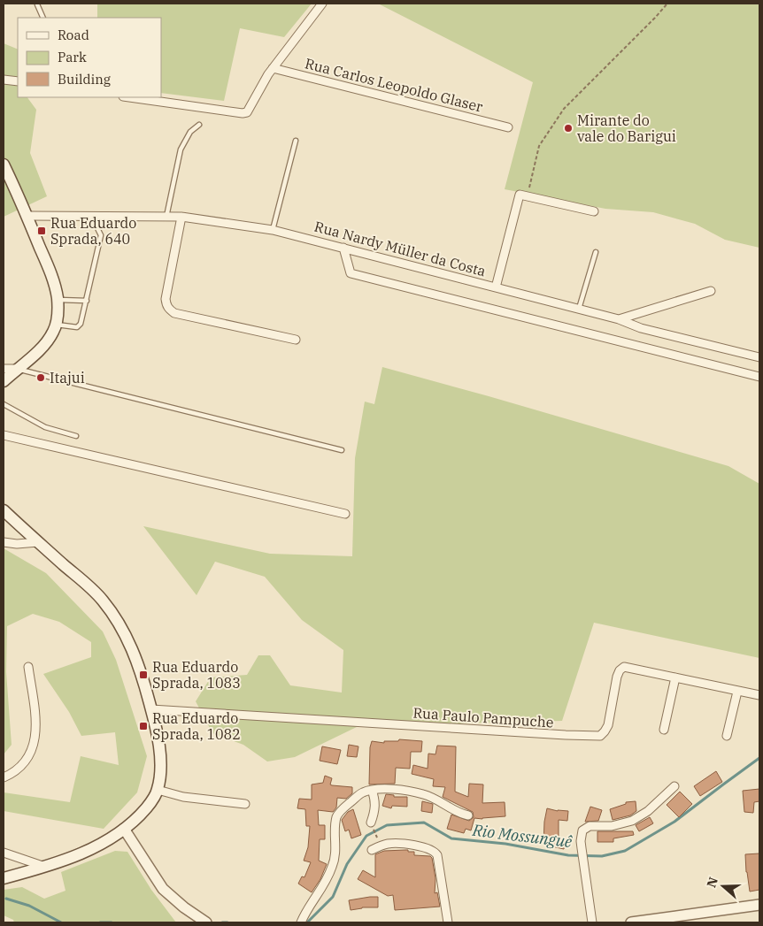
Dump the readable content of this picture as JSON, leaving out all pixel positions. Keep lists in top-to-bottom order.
{
  "streets": {
    "street": ["Rua Carlos Leopoldo Glaser", "Rua Nardy Müller da Costa", "Rua Paulo Pampuche"]
  },
  "water": ["Rio Mossunguê"],
  "places": {
    "other": ["Mirante do vale do Barigui", "Itajui"],
    "transit": ["Rua Eduardo Sprada, 640", "Rua Eduardo Sprada, 1083", "Rua Eduardo Sprada, 1082"]
  },
  "legend": ["Road", "Park", "Building"],
  "north": "left"
}
